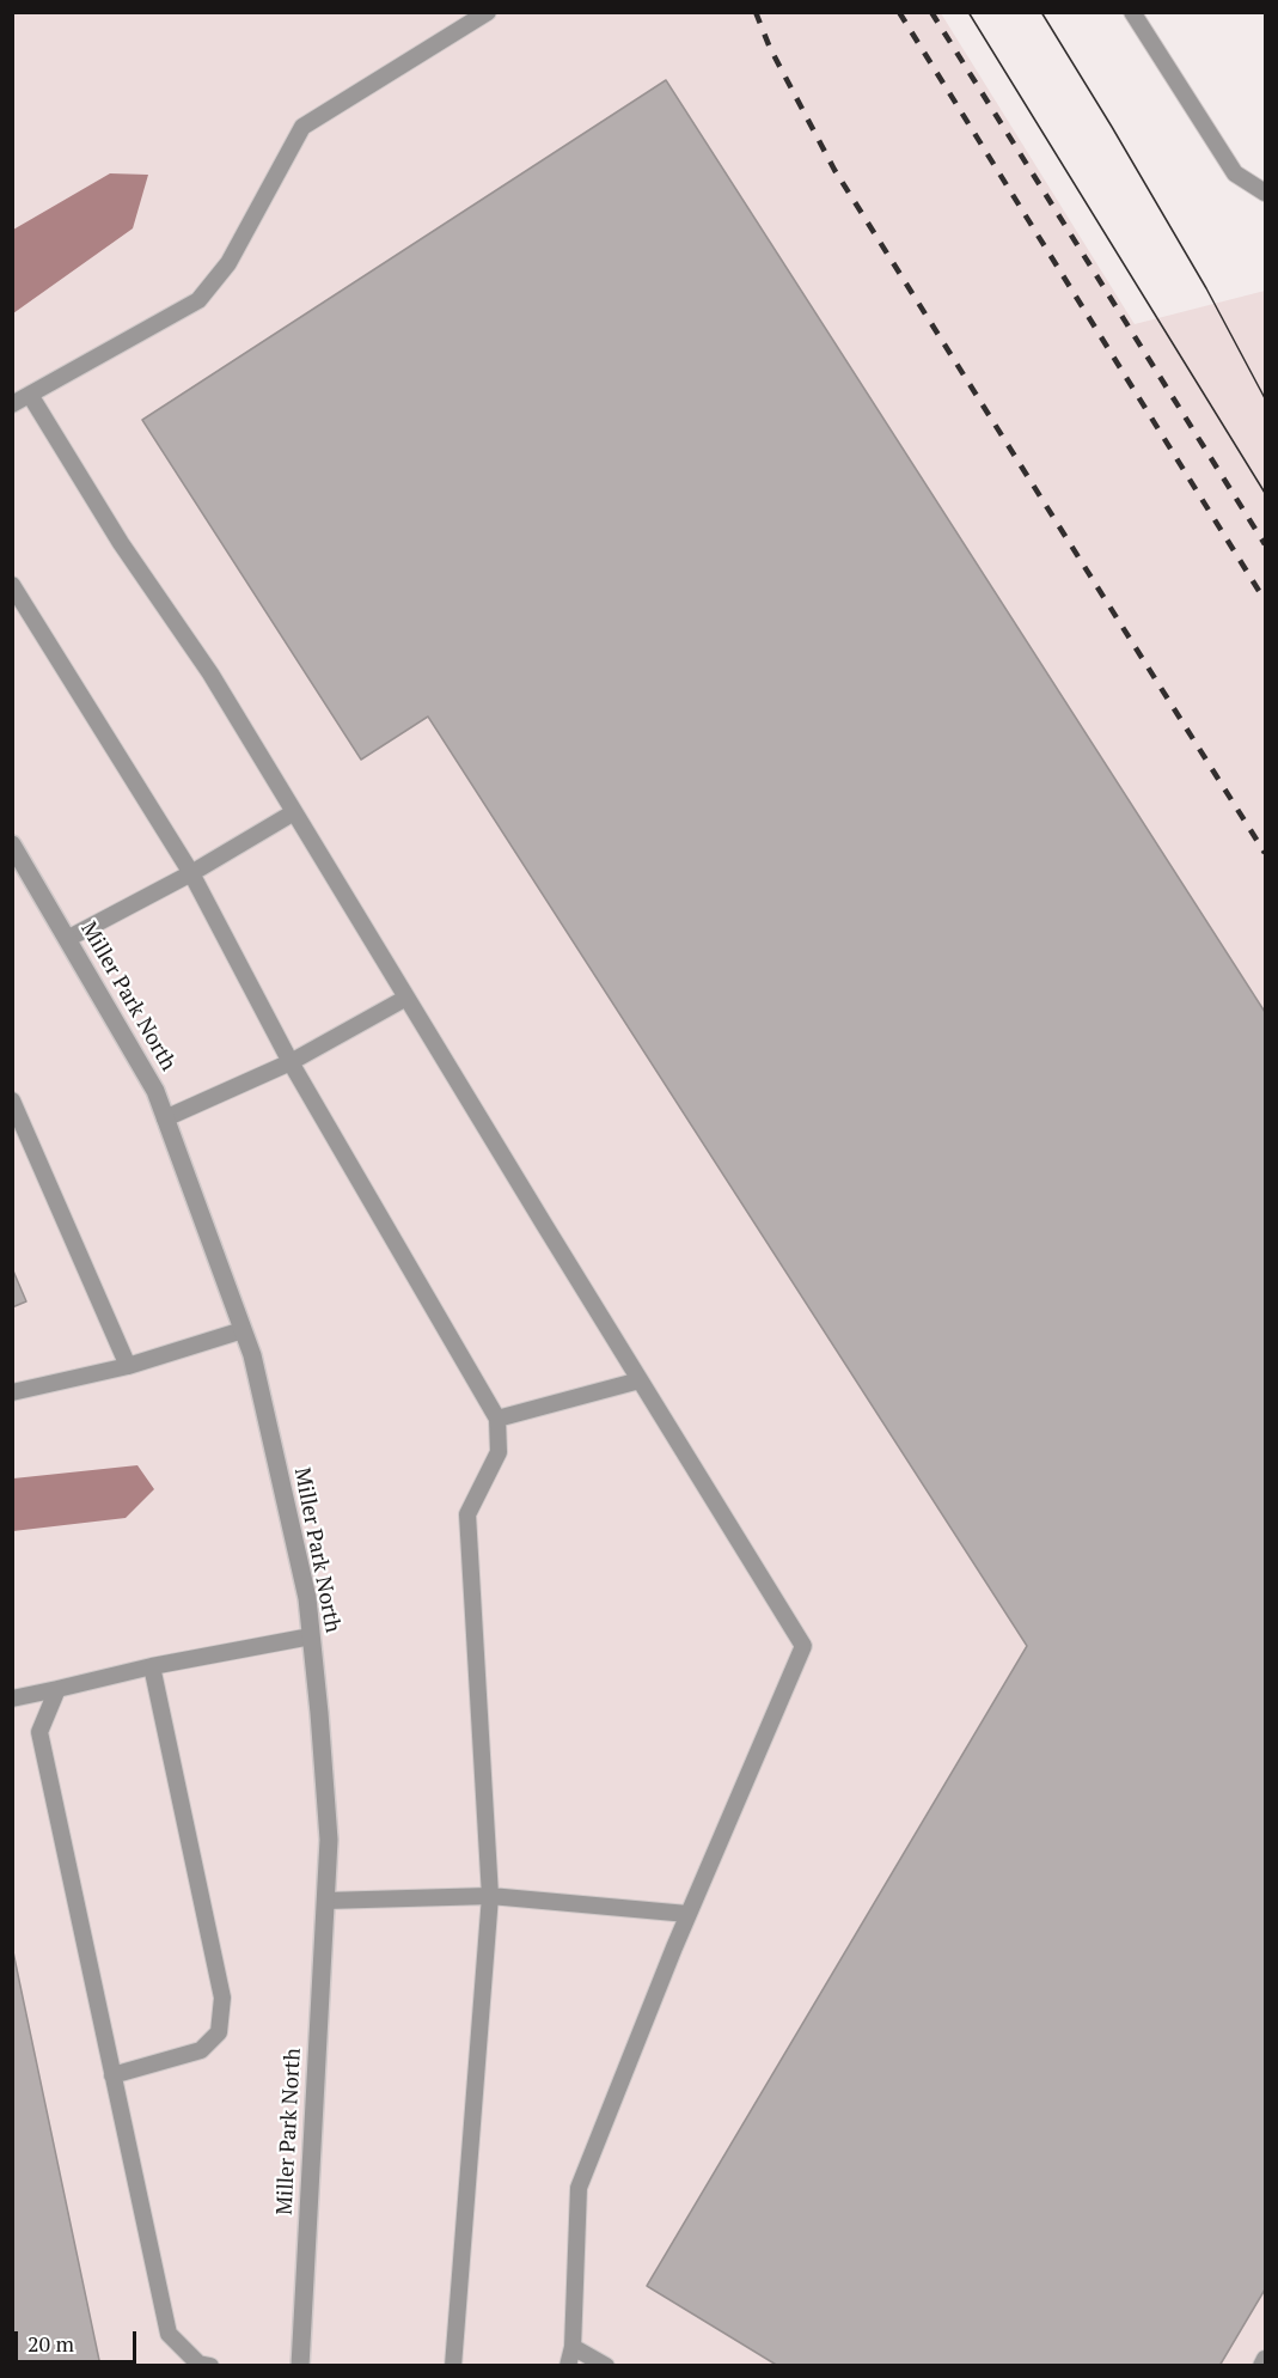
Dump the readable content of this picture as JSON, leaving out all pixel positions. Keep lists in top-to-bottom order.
{
  "streets": {
    "street": ["Miller Park North"]
  },
  "scale_bar": "20 m"
}
